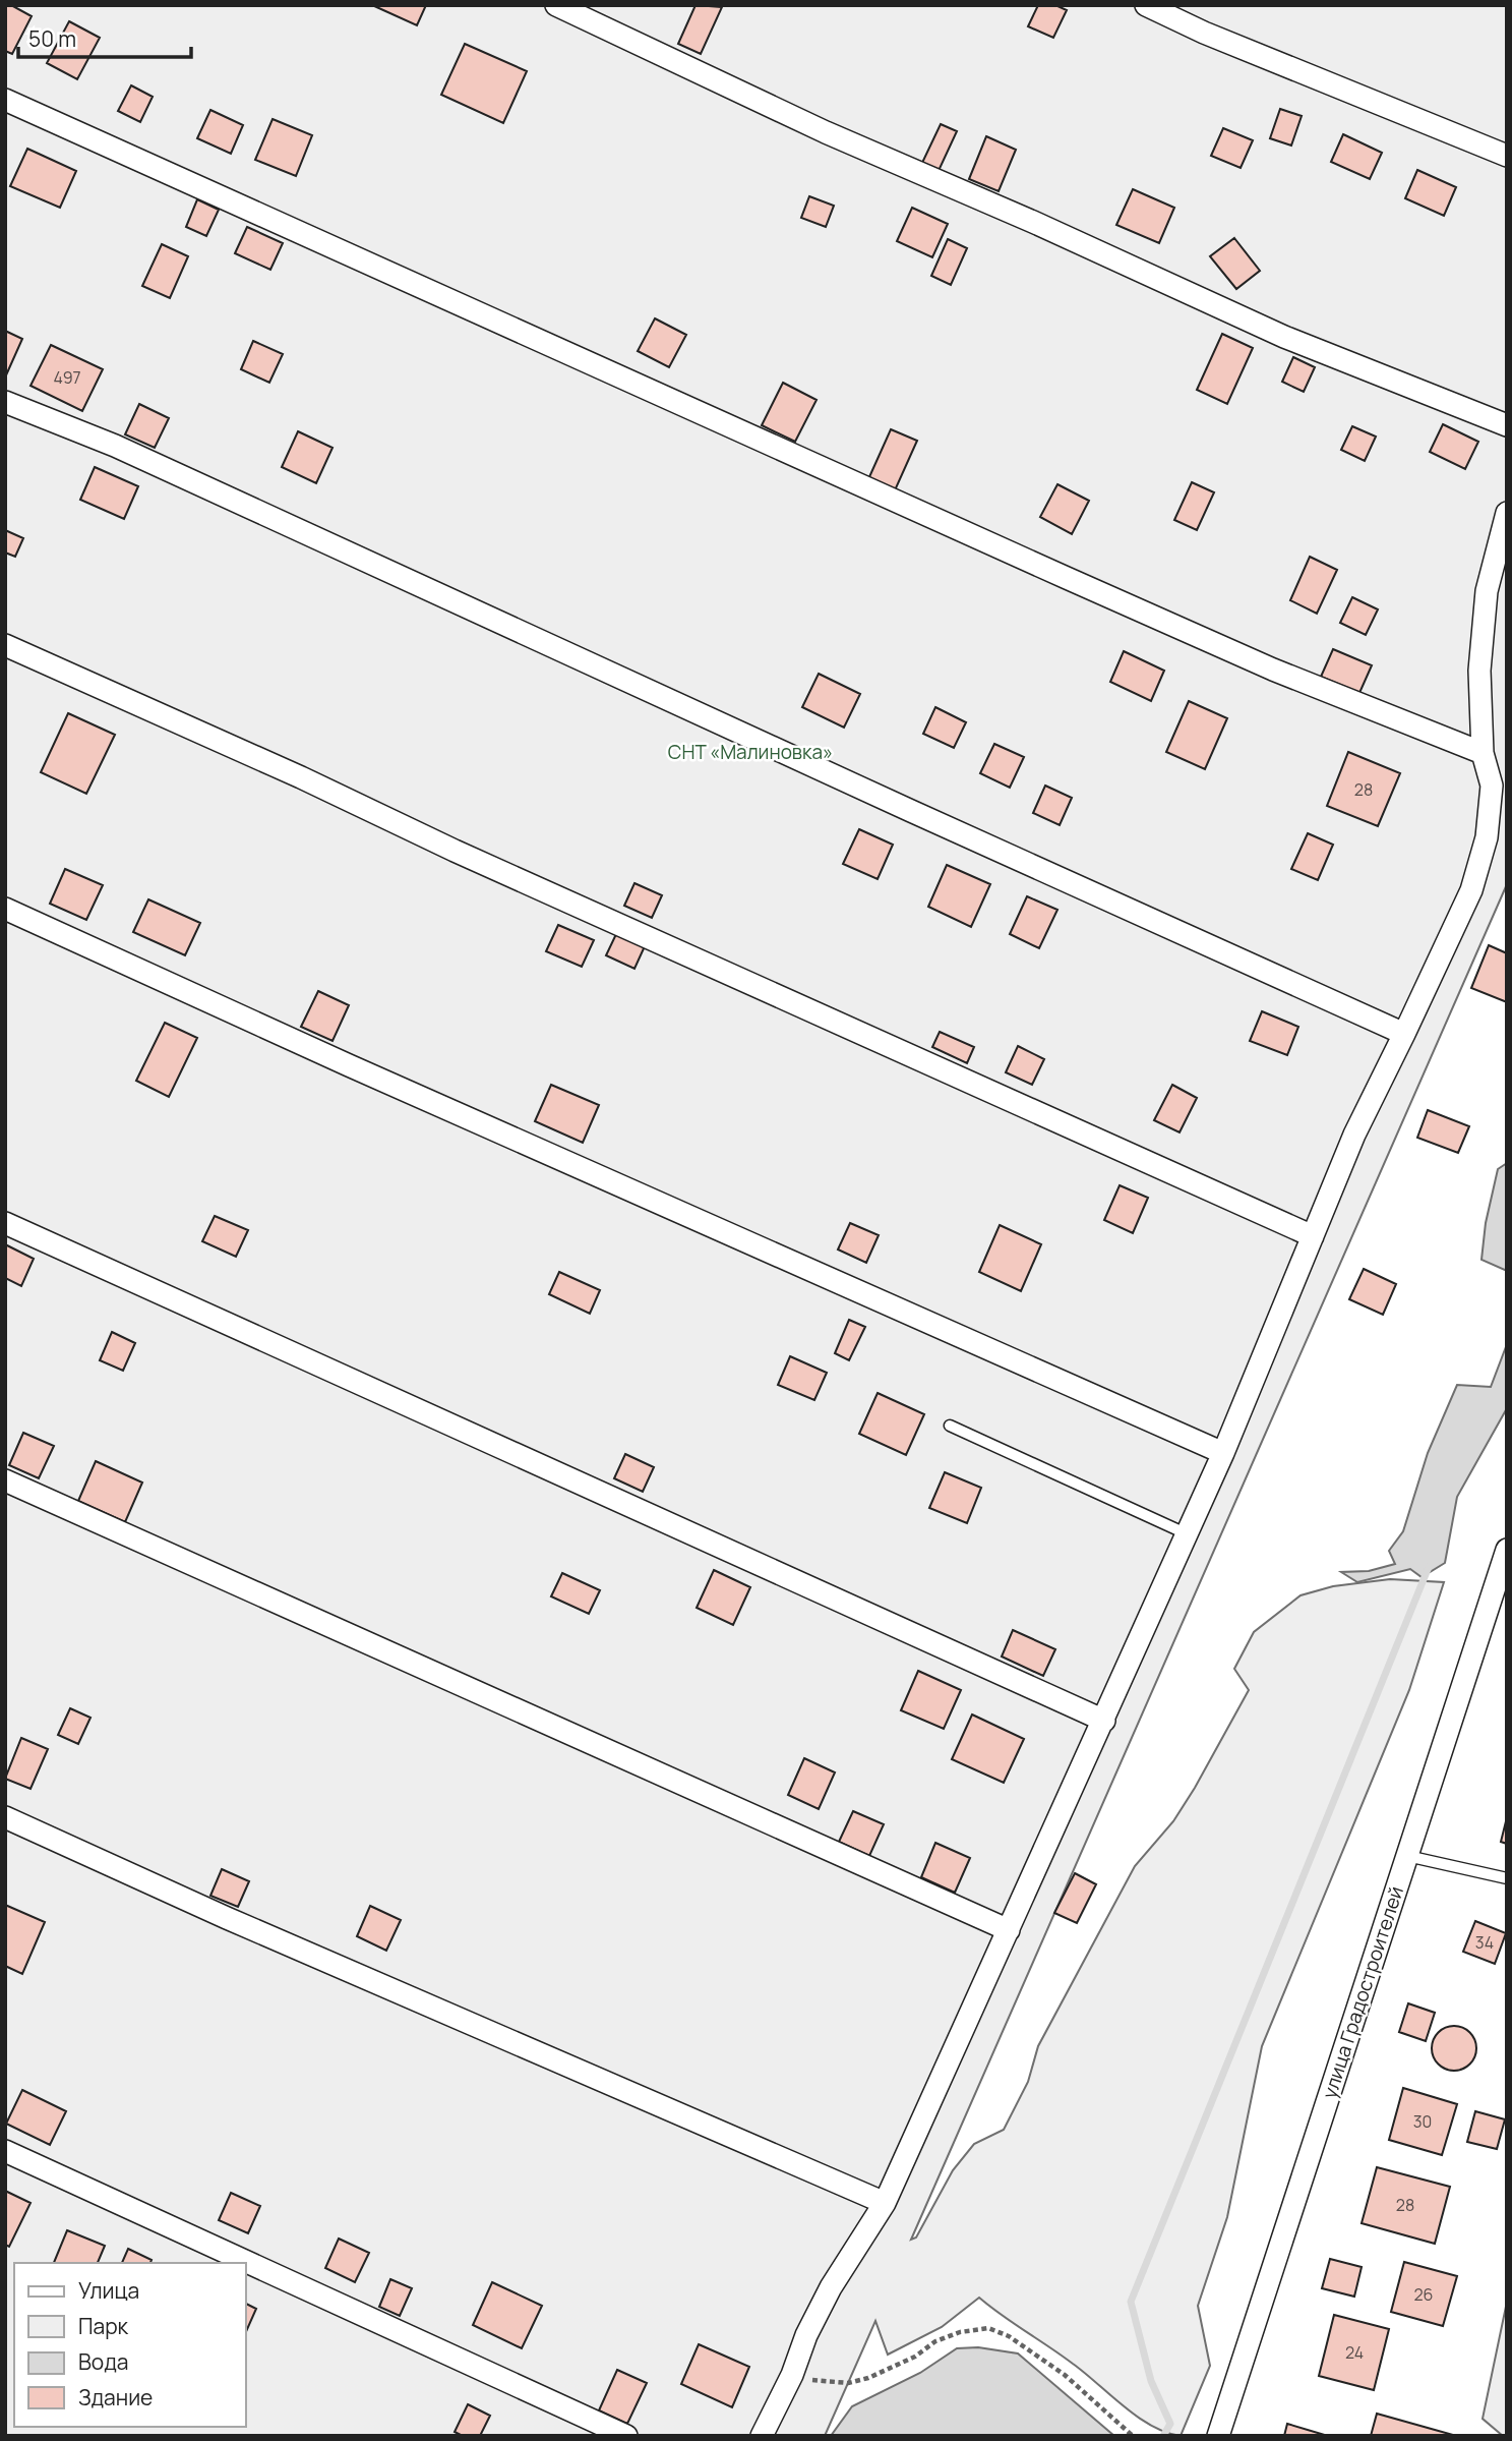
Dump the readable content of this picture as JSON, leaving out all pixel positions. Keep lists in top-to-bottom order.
{
  "streets": {
    "street": ["улица Градостроителей"]
  },
  "parks": ["СНТ «Малиновка»"],
  "house_numbers": [
    "497",
    "28",
    "34",
    "30",
    "28",
    "26",
    "24"
  ],
  "legend": [
    "Улица",
    "Парк",
    "Вода",
    "Здание"
  ],
  "scale_bar": "50 m"
}
